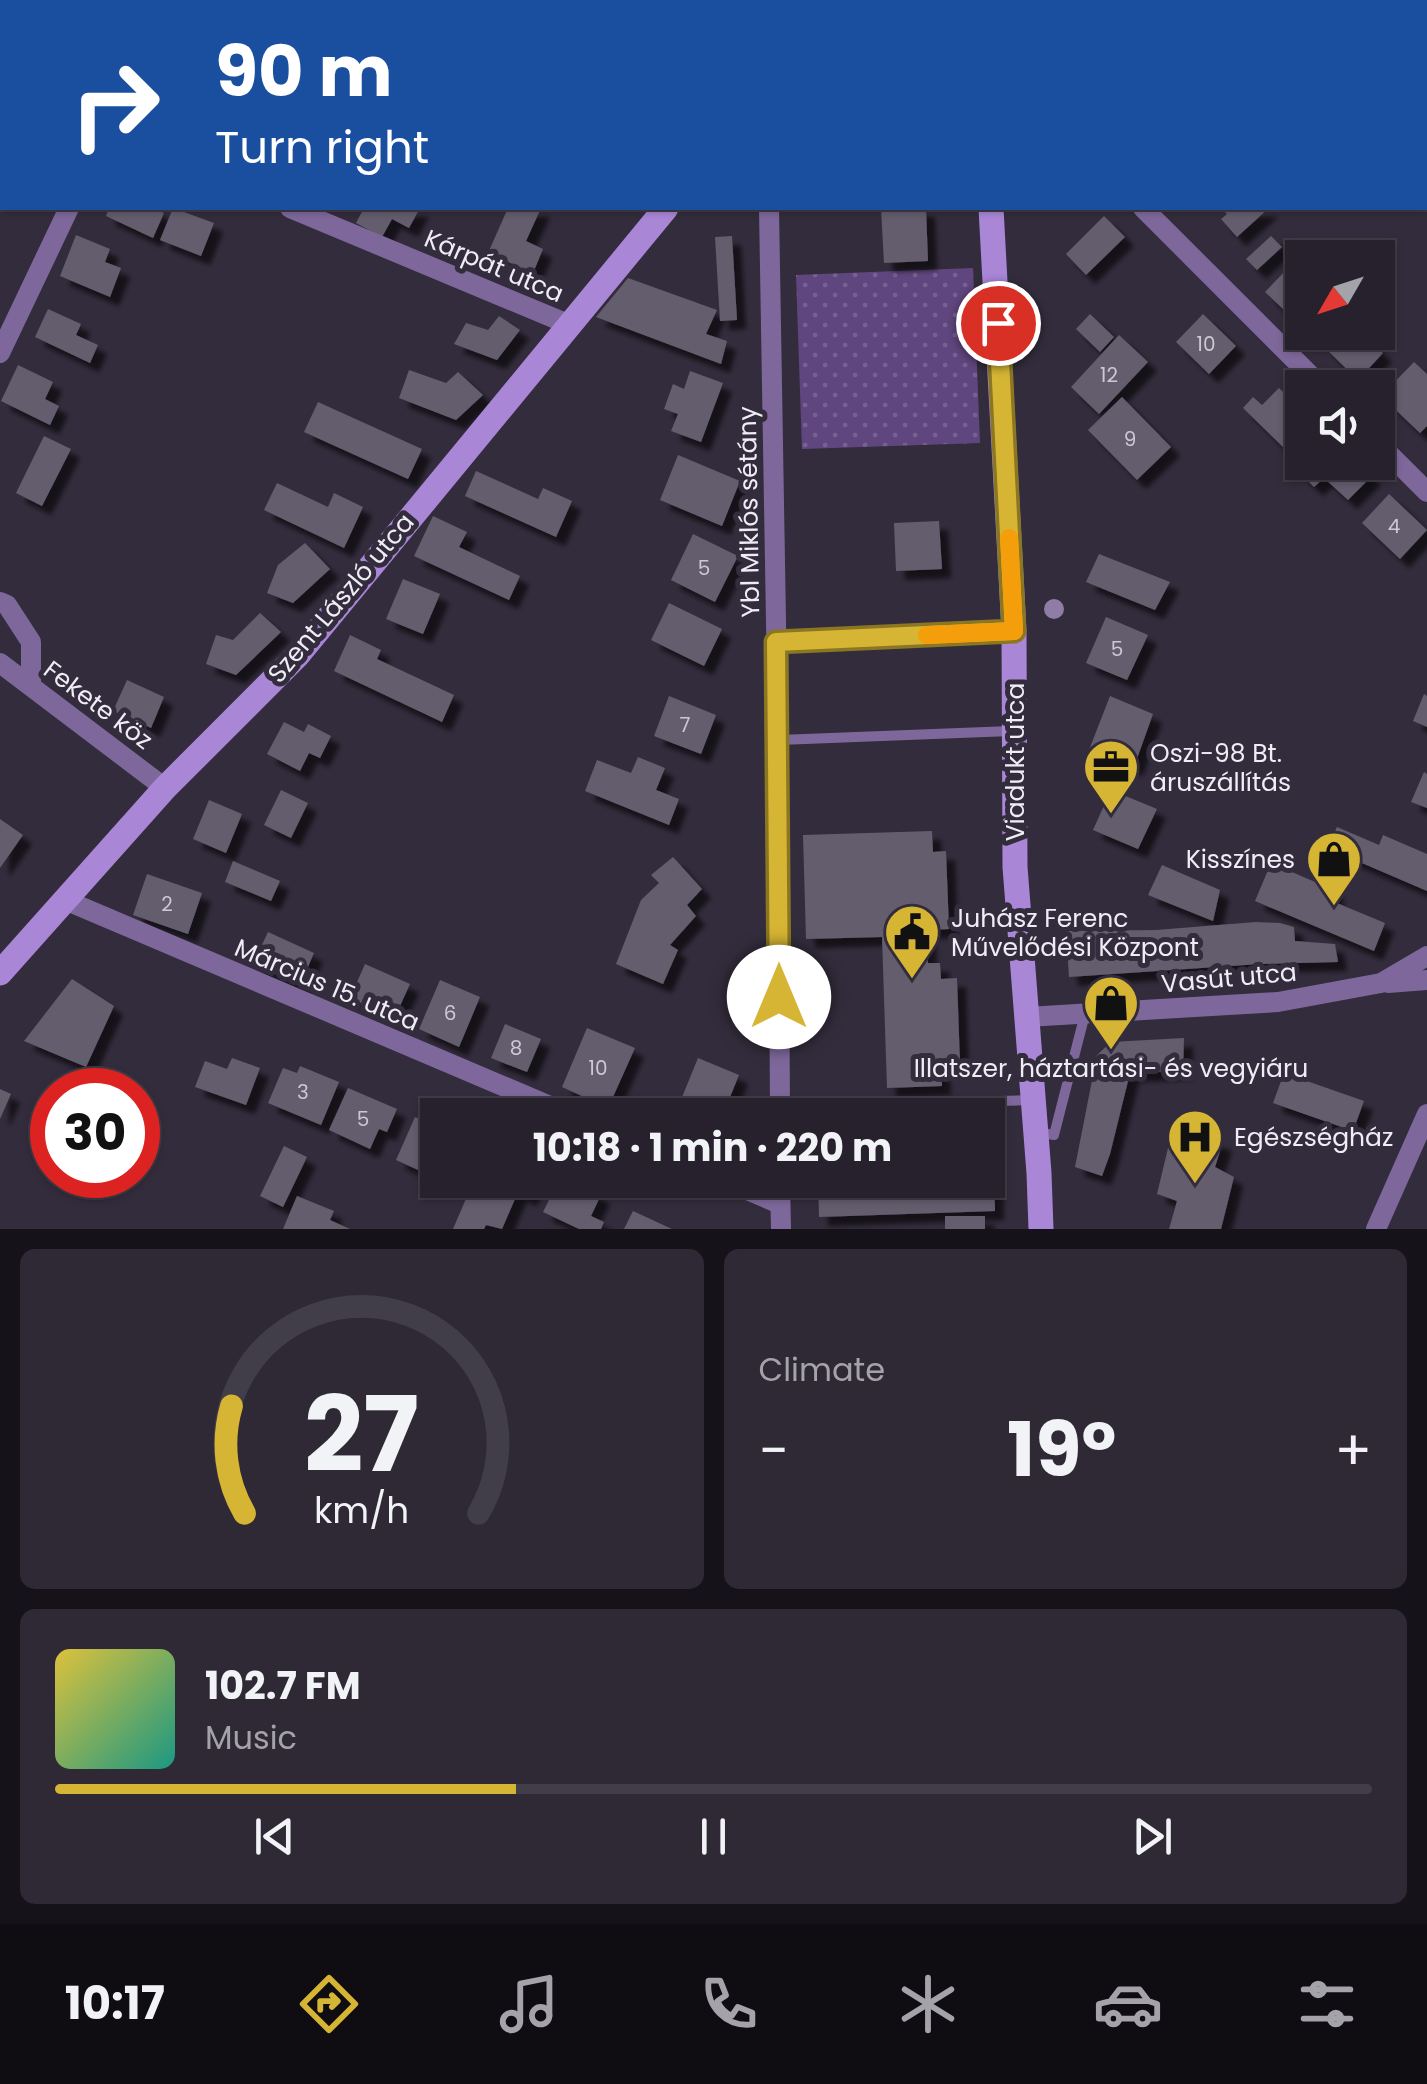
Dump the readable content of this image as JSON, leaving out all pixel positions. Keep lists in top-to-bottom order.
{
  "streets": {
    "street": [
      "Kárpát utca",
      "Ybl Miklós sétány",
      "Szent László utca",
      "Fekete köz",
      "Viadukt utca",
      "Vasút utca",
      "Március 15. utca"
    ]
  },
  "crossings": [
    ["Kárpát utca", "Szent László utca"],
    ["Szent László utca", "Fekete köz"],
    ["Szent László utca", "Március 15. utca"],
    ["Viadukt utca", "Vasút utca"]
  ],
  "places": {
    "office": ["Oszi-98 Bt. áruszállítás"],
    "shop": ["Kisszínes", "Illatszer, háztartási- és vegyiáru"],
    "public building": ["Juhász Ferenc Művelődési Központ"],
    "hospital": ["Egészségház"]
  },
  "house_numbers": [
    "10",
    "12",
    "9",
    "4",
    "5",
    "5",
    "7",
    "2",
    "6",
    "8",
    "10",
    "3",
    "5"
  ],
  "north": "bottom left",
  "page": {
    "turn": ["90 m", "Turn right"],
    "limit": "30",
    "trip": "10:18 · 1 min · 220 m",
    "tile": "Climate",
    "heat": ["−", "19°", "+"],
    "song": ["102.7 FM", "Music"],
    "tabs": "10:17",
    "gauge": ["27", "km/h"]
  }
}
